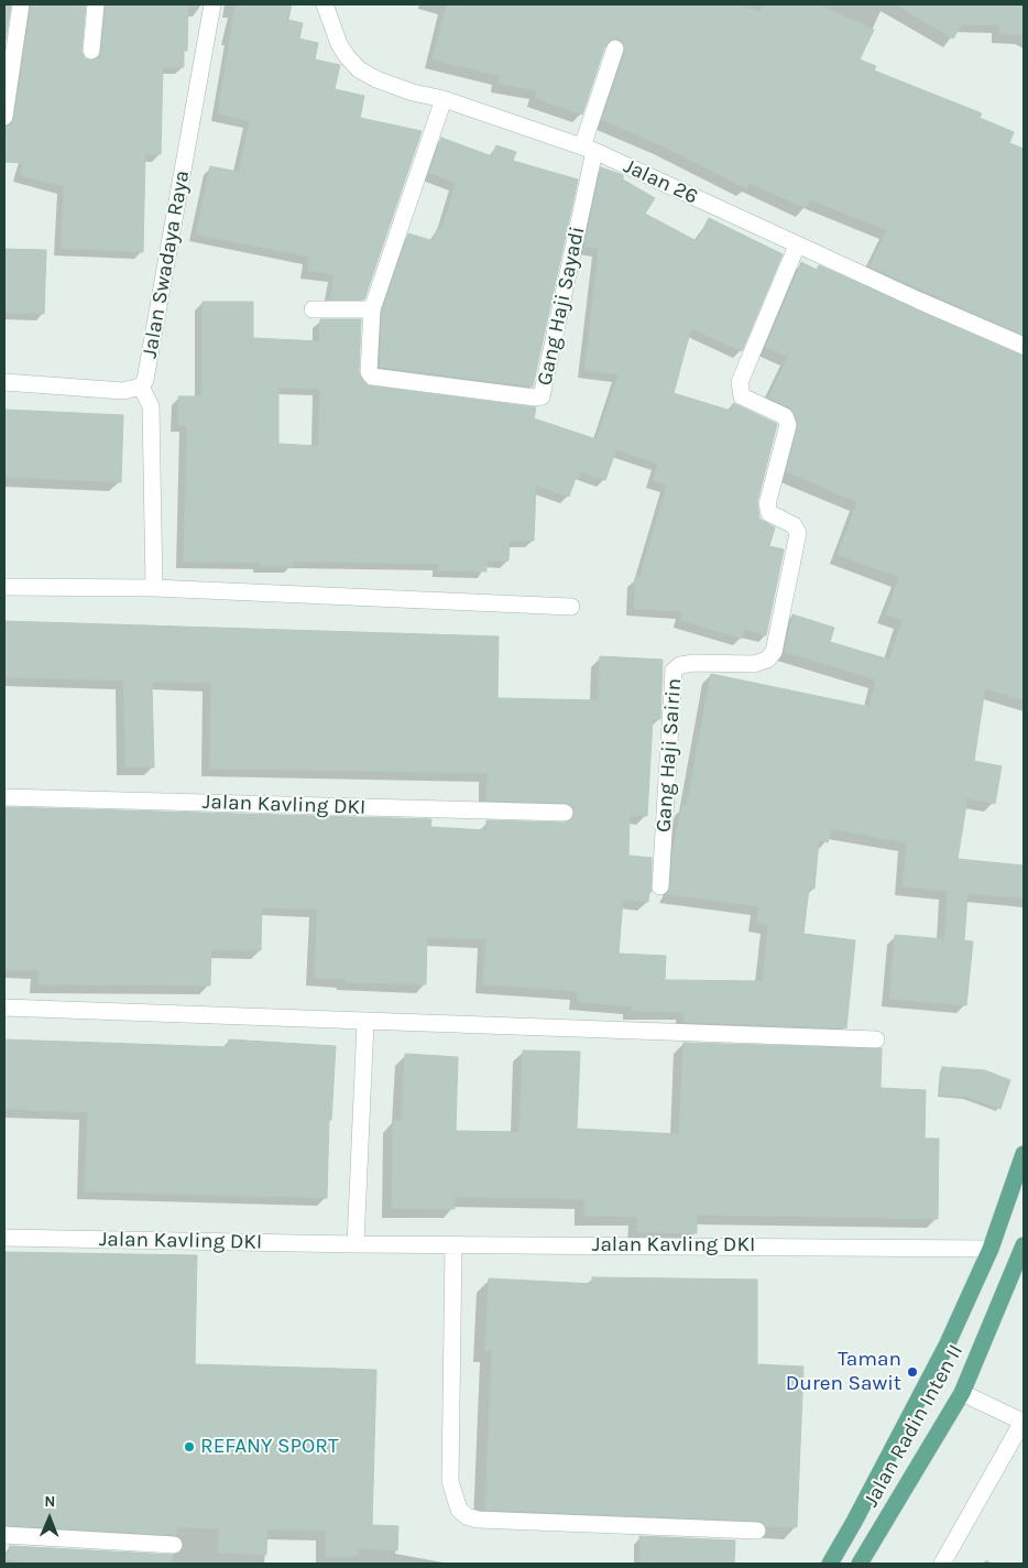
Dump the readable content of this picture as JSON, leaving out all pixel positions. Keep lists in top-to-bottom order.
{
  "streets": {
    "main road": ["Jalan Radin Inten II"],
    "street": [
      "Jalan 26",
      "Jalan Swadaya Raya",
      "Gang Haji Sayadi",
      "Gang Haji Sairin",
      "Jalan Kavling DKI"
    ]
  },
  "crossings": [
    ["Jalan 26", "Gang Haji Sayadi"],
    ["Jalan 26", "Gang Haji Sairin"],
    ["Jalan Kavling DKI", "Jalan Radin Inten II"]
  ],
  "places": ["Taman Duren Sawit", "REFANY SPORT"],
  "north": "top"
}
